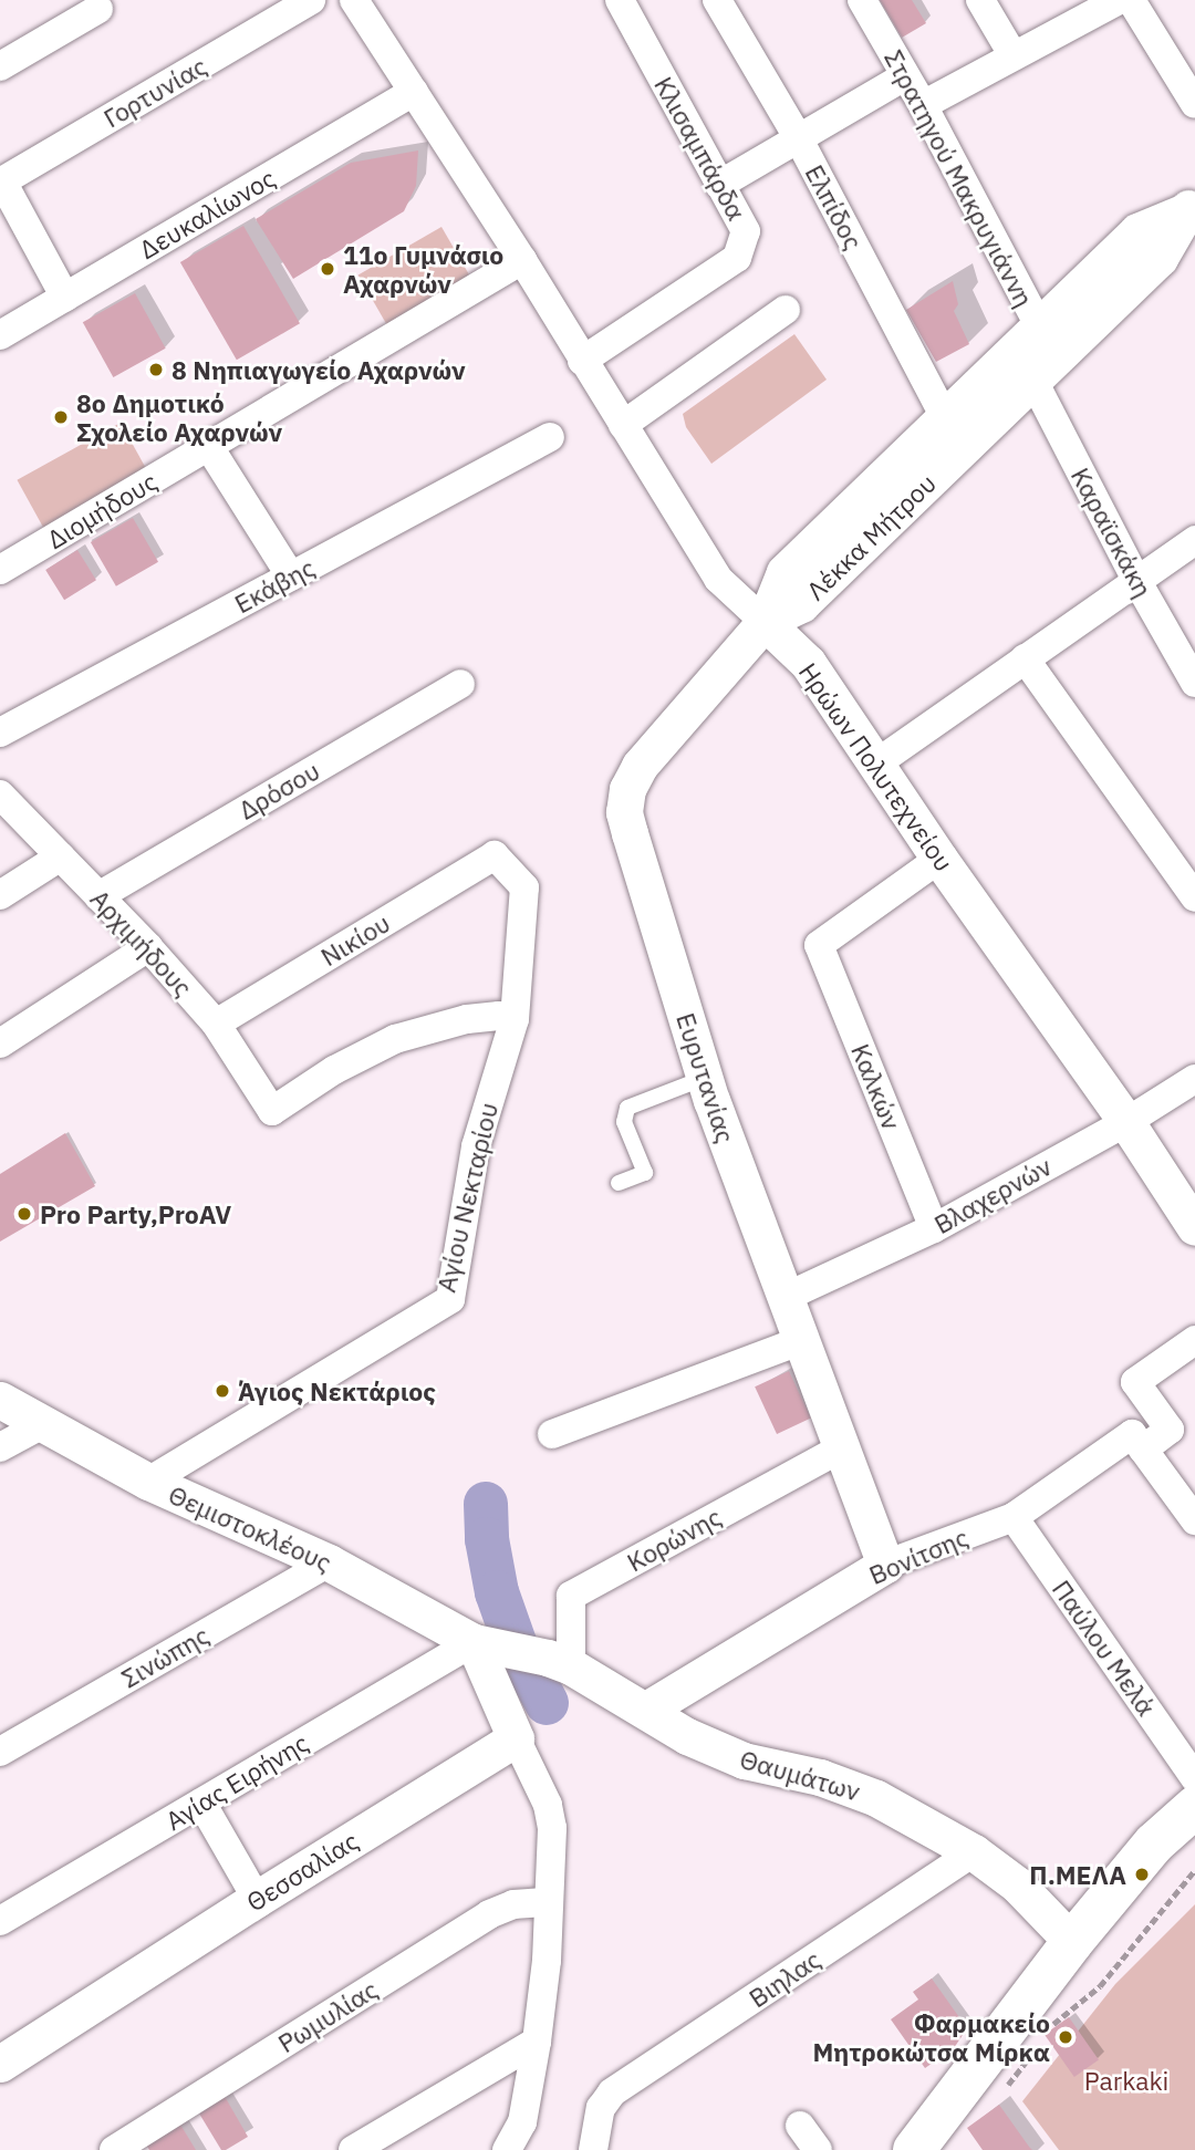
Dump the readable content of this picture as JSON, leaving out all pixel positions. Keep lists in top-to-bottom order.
{
  "streets": {
    "street": [
      "Γορτυνίας",
      "Κλισαμπάρδα",
      "Στρατηγού Μακρυγιάννη",
      "Ελπίδος",
      "Δευκαλίωνος",
      "Διομήδους",
      "Καραϊσκάκη",
      "Λέκκα Μήτρου",
      "Εκάβης",
      "Ηρώων Πολυτεχνείου",
      "Δρόσου",
      "Νικίου",
      "Αρχιμήδους",
      "Ευρυτανίας",
      "Καλκών",
      "Βλαχερνών",
      "Αγίου Νεκταρίου",
      "Θεμιστοκλέους",
      "Κορώνης",
      "Βονίτσης",
      "Παύλου Μελά",
      "Σινώπης",
      "Θαυμάτων",
      "Αγίας Ειρήνης",
      "Θεσσαλίας",
      "Βιηλας",
      "Ρωμυλίας"
    ]
  },
  "crossings": [
    ["Κλισαμπάρδα", "Ηρώων Πολυτεχνείου"],
    ["Στρατηγού Μακρυγιάννη", "Καραϊσκάκη"],
    ["Στρατηγού Μακρυγιάννη", "Λέκκα Μήτρου"],
    ["Ελπίδος", "Λέκκα Μήτρου"],
    ["Δευκαλίωνος", "Ηρώων Πολυτεχνείου"],
    ["Διομήδους", "Ηρώων Πολυτεχνείου"],
    ["Καραϊσκάκη", "Λέκκα Μήτρου"],
    ["Λέκκα Μήτρου", "Ηρώων Πολυτεχνείου"],
    ["Λέκκα Μήτρου", "Ευρυτανίας"],
    ["Ηρώων Πολυτεχνείου", "Ευρυτανίας"],
    ["Ηρώων Πολυτεχνείου", "Καλκών"],
    ["Ηρώων Πολυτεχνείου", "Βλαχερνών"],
    ["Δρόσου", "Αρχιμήδους"],
    ["Νικίου", "Αρχιμήδους"],
    ["Νικίου", "Αγίου Νεκταρίου"],
    ["Αρχιμήδους", "Αγίου Νεκταρίου"],
    ["Ευρυτανίας", "Βλαχερνών"],
    ["Ευρυτανίας", "Κορώνης"],
    ["Ευρυτανίας", "Βονίτσης"],
    ["Καλκών", "Βλαχερνών"],
    ["Αγίου Νεκταρίου", "Θεμιστοκλέους"],
    ["Θεμιστοκλέους", "Σινώπης"],
    ["Θεμιστοκλέους", "Θαυμάτων"],
    ["Θεμιστοκλέους", "Αγίας Ειρήνης"],
    ["Κορώνης", "Θαυμάτων"],
    ["Βονίτσης", "Παύλου Μελά"],
    ["Βονίτσης", "Θαυμάτων"],
    ["Θαυμάτων", "Αγίας Ειρήνης"],
    ["Θαυμάτων", "Βιηλας"]
  ],
  "parks": ["Parkaki"],
  "places": [
    "11ο Γυμνάσιο Αχαρνών",
    "8 Νηπιαγωγείο Αχαρνών",
    "8ο Δημοτικό Σχολείο Αχαρνών",
    "Pro Party,ProAV",
    "Άγιος Νεκτάριος",
    "Π.ΜΕΛΑ",
    "Φαρμακείο Μητροκώτσα Μίρκα"
  ]
}
